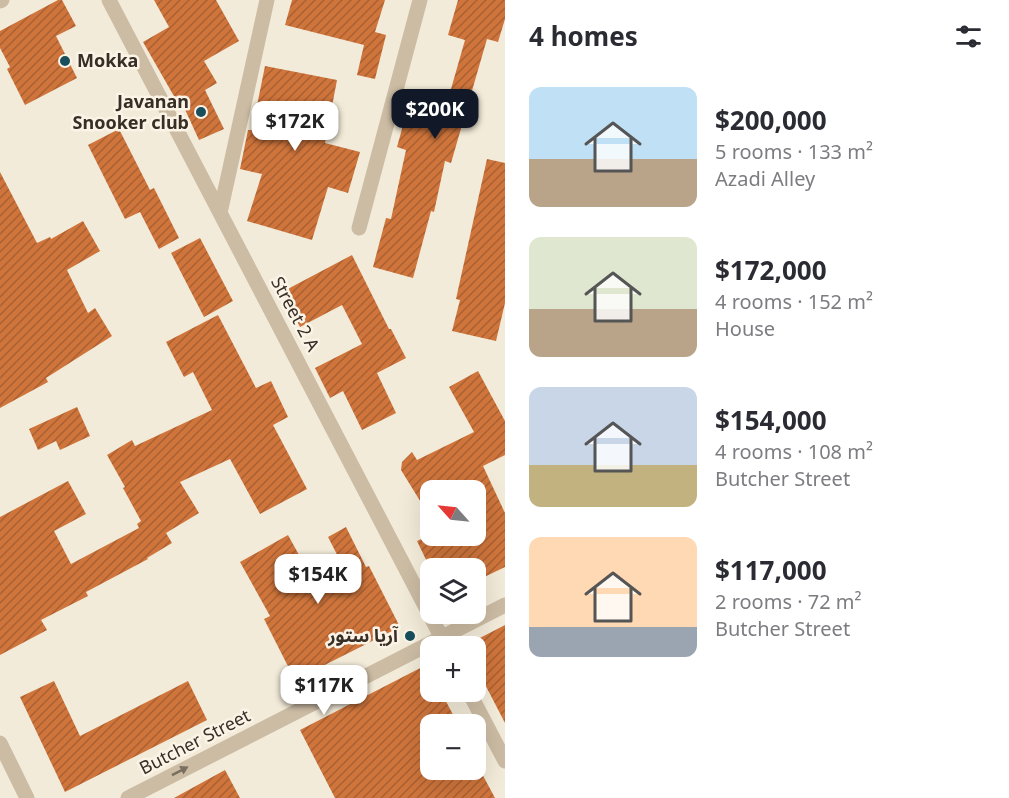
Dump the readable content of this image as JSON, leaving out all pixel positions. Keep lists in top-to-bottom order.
{
  "streets": {
    "street": ["Street 2 A", "Butcher Street"]
  },
  "one_way": ["Butcher Street"],
  "places": ["Mokka", "Javanan Snooker club", "آریا ستور"],
  "north": "top left",
  "page": {
    "heading": "4 homes",
    "list": [
      {
        "name": "$200,000",
        "note": "5 rooms · 133 m² · Azadi Alley"
      },
      {
        "name": "$172,000",
        "note": "4 rooms · 152 m² · House"
      },
      {
        "name": "$154,000",
        "note": "4 rooms · 108 m² · Butcher Street"
      },
      {
        "name": "$117,000",
        "note": "2 rooms · 72 m² · Butcher Street"
      }
    ],
    "price": [
      "$200K",
      "$172K",
      "$154K",
      "$117K"
    ],
    "map_buttons": ["+", "−"]
  }
}
